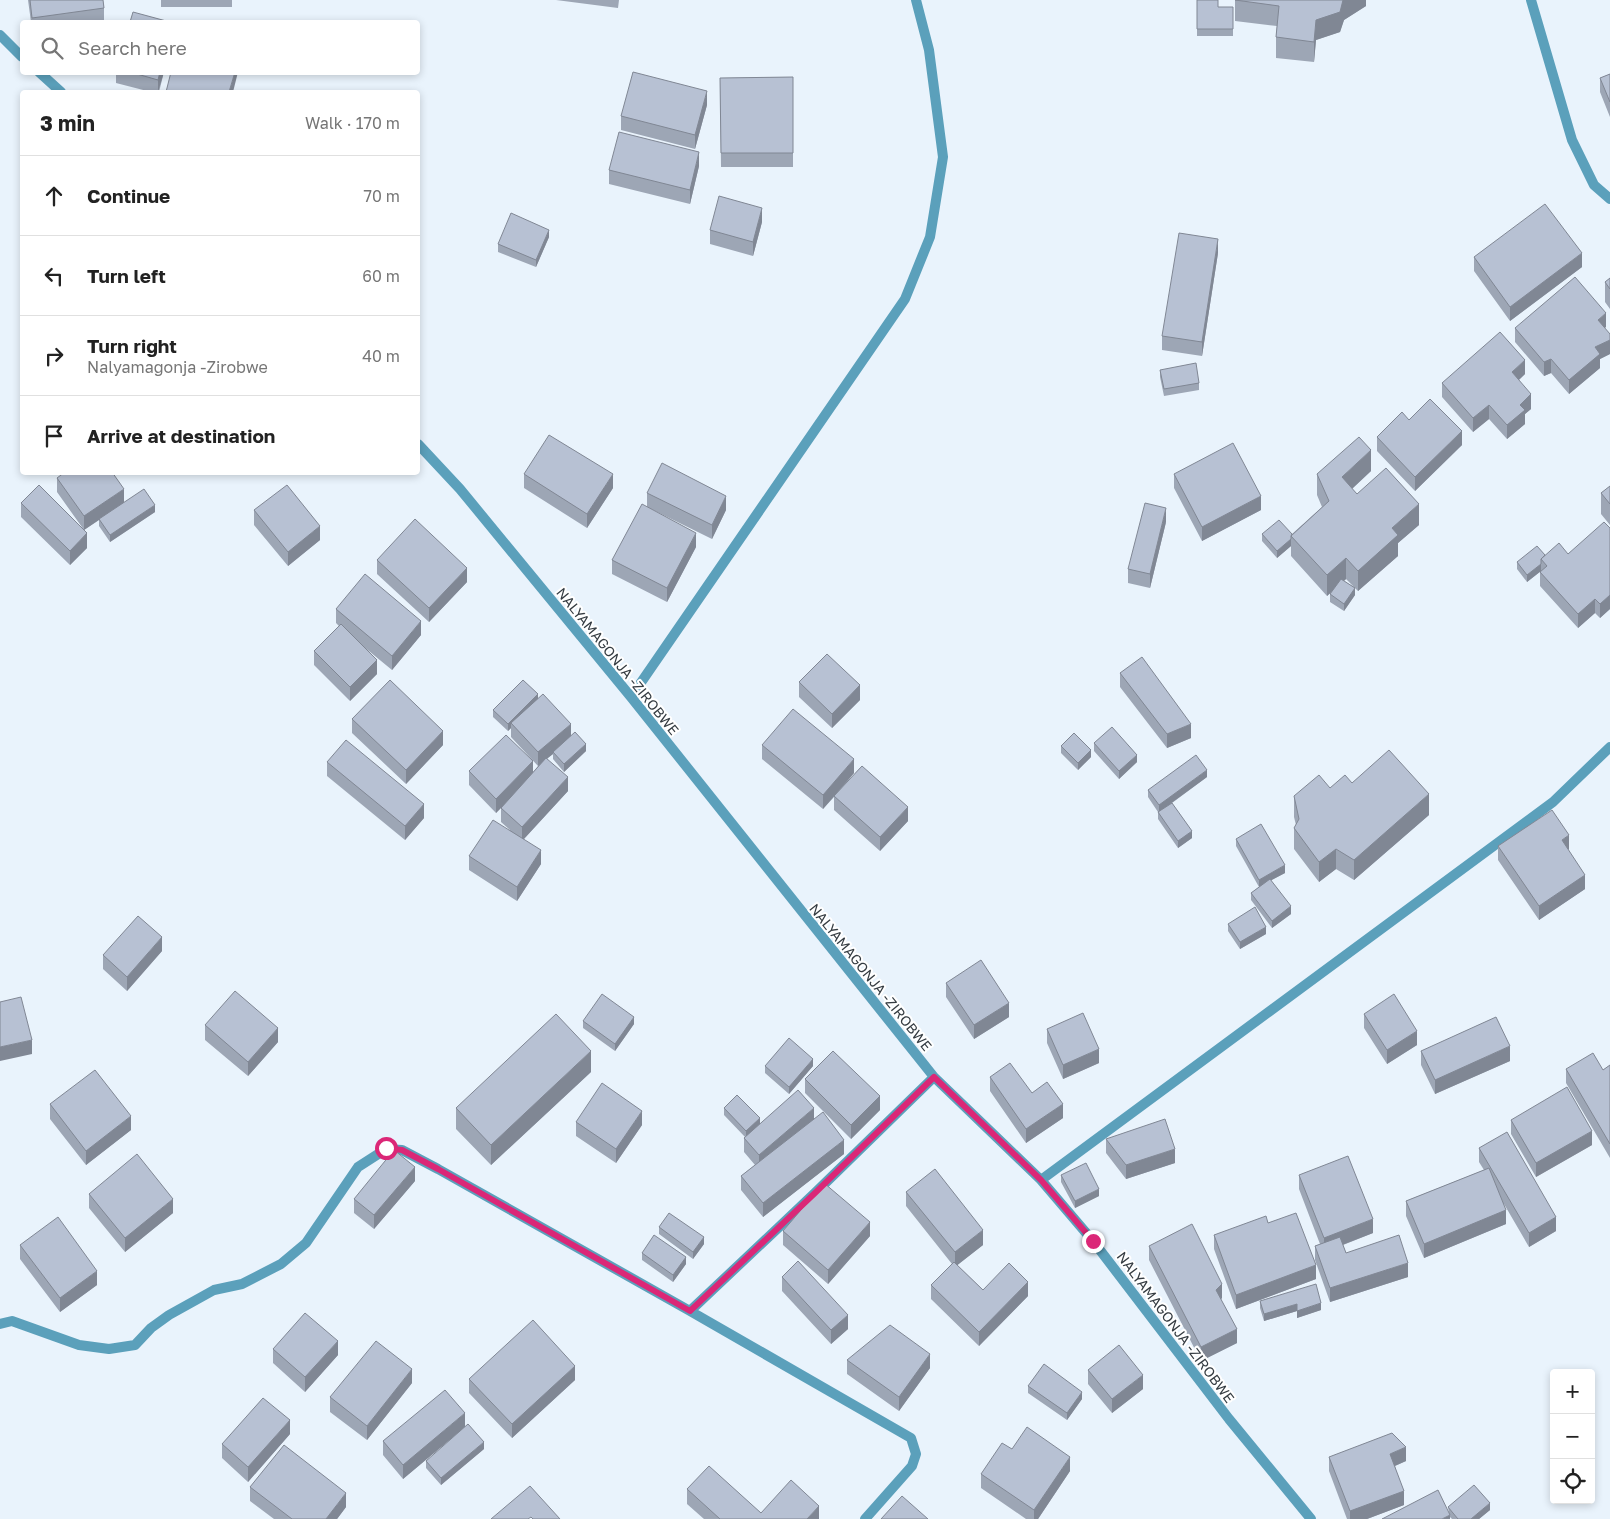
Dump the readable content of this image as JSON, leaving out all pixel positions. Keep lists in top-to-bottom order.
{
  "streets": {
    "street": ["NALYAMAGONJA -ZIROBWE"]
  },
  "page": {
    "search": "Search here",
    "heading": ["3 min", "Walk · 170 m"],
    "list": [
      ["Continue", "70 m"],
      ["Turn left", "60 m"],
      ["Turn right", "Nalyamagonja -Zirobwe", "40 m"],
      "Arrive at destination"
    ],
    "map_buttons": ["+", "−"]
  }
}
